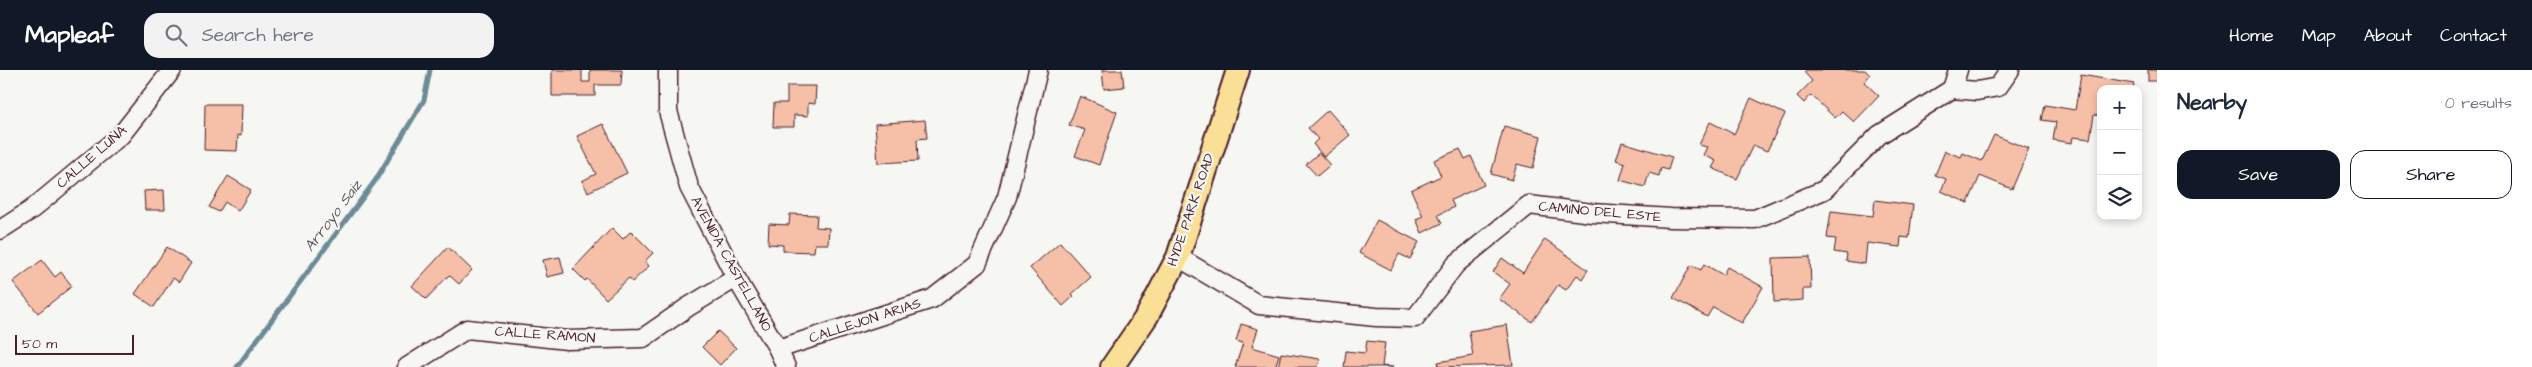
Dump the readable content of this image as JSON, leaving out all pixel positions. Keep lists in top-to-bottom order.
{
  "streets": {
    "main road": ["HYDE PARK ROAD"],
    "street": [
      "CALLE LUNA",
      "CAMINO DEL ESTE",
      "AVENIDA CASTELLANO",
      "CALLEJON ARIAS",
      "CALLE RAMON"
    ]
  },
  "crossings": [
    ["HYDE PARK ROAD", "CAMINO DEL ESTE"],
    ["AVENIDA CASTELLANO", "CALLEJON ARIAS"],
    ["AVENIDA CASTELLANO", "CALLE RAMON"]
  ],
  "water": ["Arroyo Saiz"],
  "scale_bar": "50 m",
  "page": {
    "header": "Mapleaf",
    "search": "Search here",
    "nav": [
      "Home",
      "Map",
      "About",
      "Contact"
    ],
    "heading": ["Nearby", "0 results"],
    "map_buttons": ["+", "−"],
    "buttons": ["Save", "Share"],
    "scale": "50 m"
  }
}
